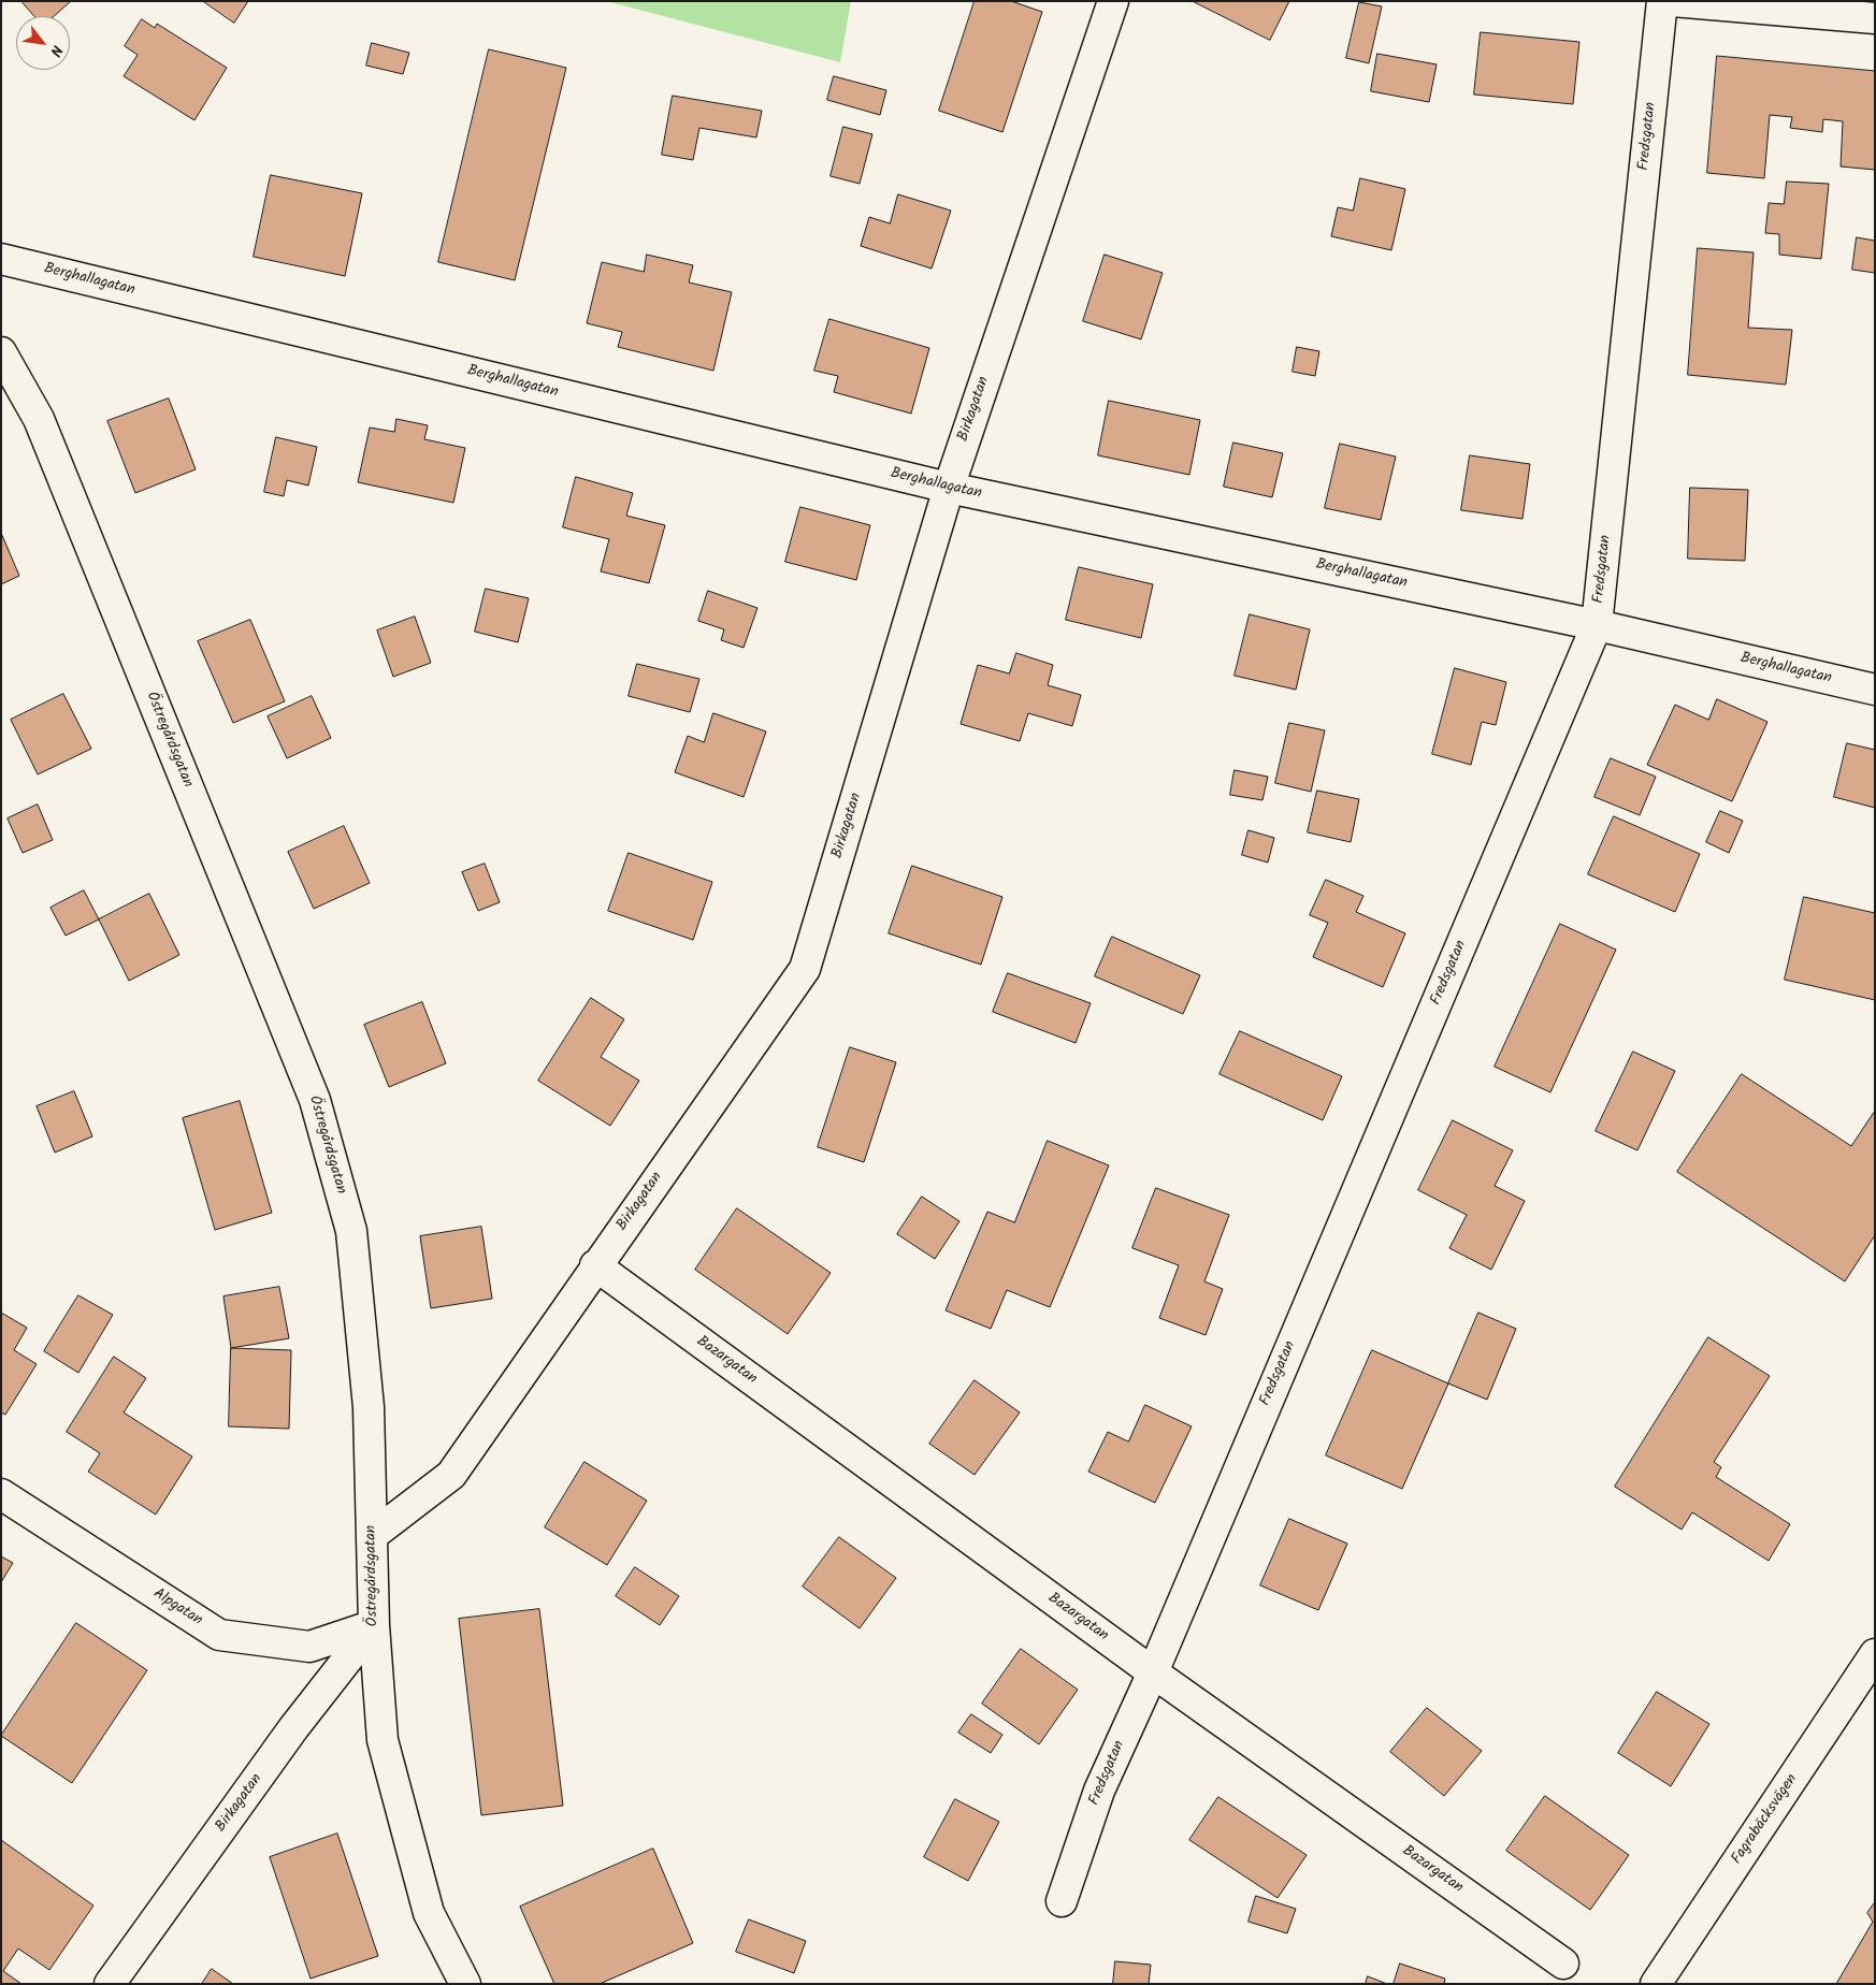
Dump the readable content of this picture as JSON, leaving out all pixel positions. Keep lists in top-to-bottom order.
{
  "streets": {
    "street": [
      "Fredsgatan",
      "Berghallagatan",
      "Birkagatan",
      "Östregårdsgatan",
      "Bazargatan",
      "Alpgatan",
      "Fagrabäcksvägen"
    ]
  },
  "crossings": [
    ["Fredsgatan", "Berghallagatan"],
    ["Fredsgatan", "Bazargatan"],
    ["Berghallagatan", "Birkagatan"],
    ["Birkagatan", "Östregårdsgatan"],
    ["Birkagatan", "Bazargatan"],
    ["Birkagatan", "Alpgatan"],
    ["Östregårdsgatan", "Alpgatan"]
  ],
  "north": "bottom right"
}
